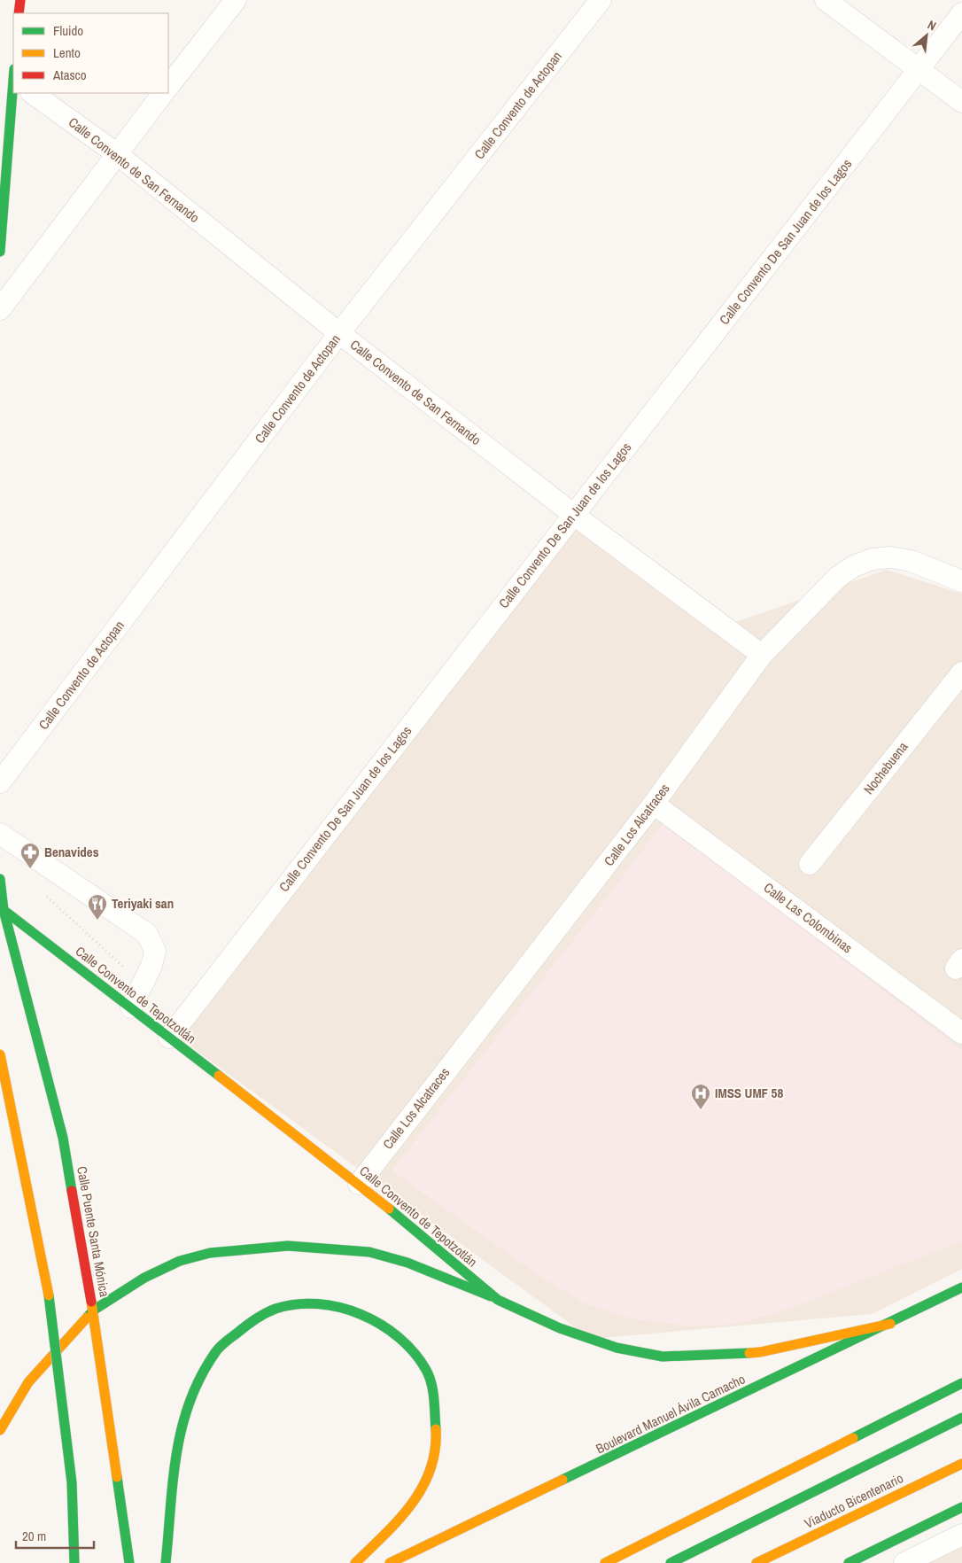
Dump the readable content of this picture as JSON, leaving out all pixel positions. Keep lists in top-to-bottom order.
{
  "streets": {
    "main road": [
      "Calle Convento de Tepotzotlán",
      "Calle Puente Santa Mónica",
      "Boulevard Manuel Ávila Camacho",
      "Viaducto Bicentenario"
    ],
    "street": [
      "Calle Convento de Actopan",
      "Calle Convento de San Fernando",
      "Calle Convento De San Juan de los Lagos",
      "Nochebuena",
      "Calle Los Alcatraces",
      "Calle Las Colombinas"
    ]
  },
  "crossings": [
    ["Calle Convento de Actopan", "Calle Convento de San Fernando"],
    ["Calle Convento de San Fernando", "Calle Convento De San Juan de los Lagos"],
    ["Calle Convento de San Fernando", "Calle Los Alcatraces"],
    ["Calle Convento De San Juan de los Lagos", "Calle Convento de Tepotzotlán"],
    ["Calle Los Alcatraces", "Calle Las Colombinas"],
    ["Calle Los Alcatraces", "Calle Convento de Tepotzotlán"],
    ["Calle Convento de Tepotzotlán", "Calle Puente Santa Mónica"],
    ["Calle Convento de Tepotzotlán", "Boulevard Manuel Ávila Camacho"]
  ],
  "places": {
    "pharmacy": ["Benavides"],
    "restaurant": ["Teriyaki san"],
    "hospital": ["IMSS UMF 58"]
  },
  "legend": ["Fluido", "Lento", "Atasco"],
  "scale_bar": "20 m",
  "north": "top right"
}
